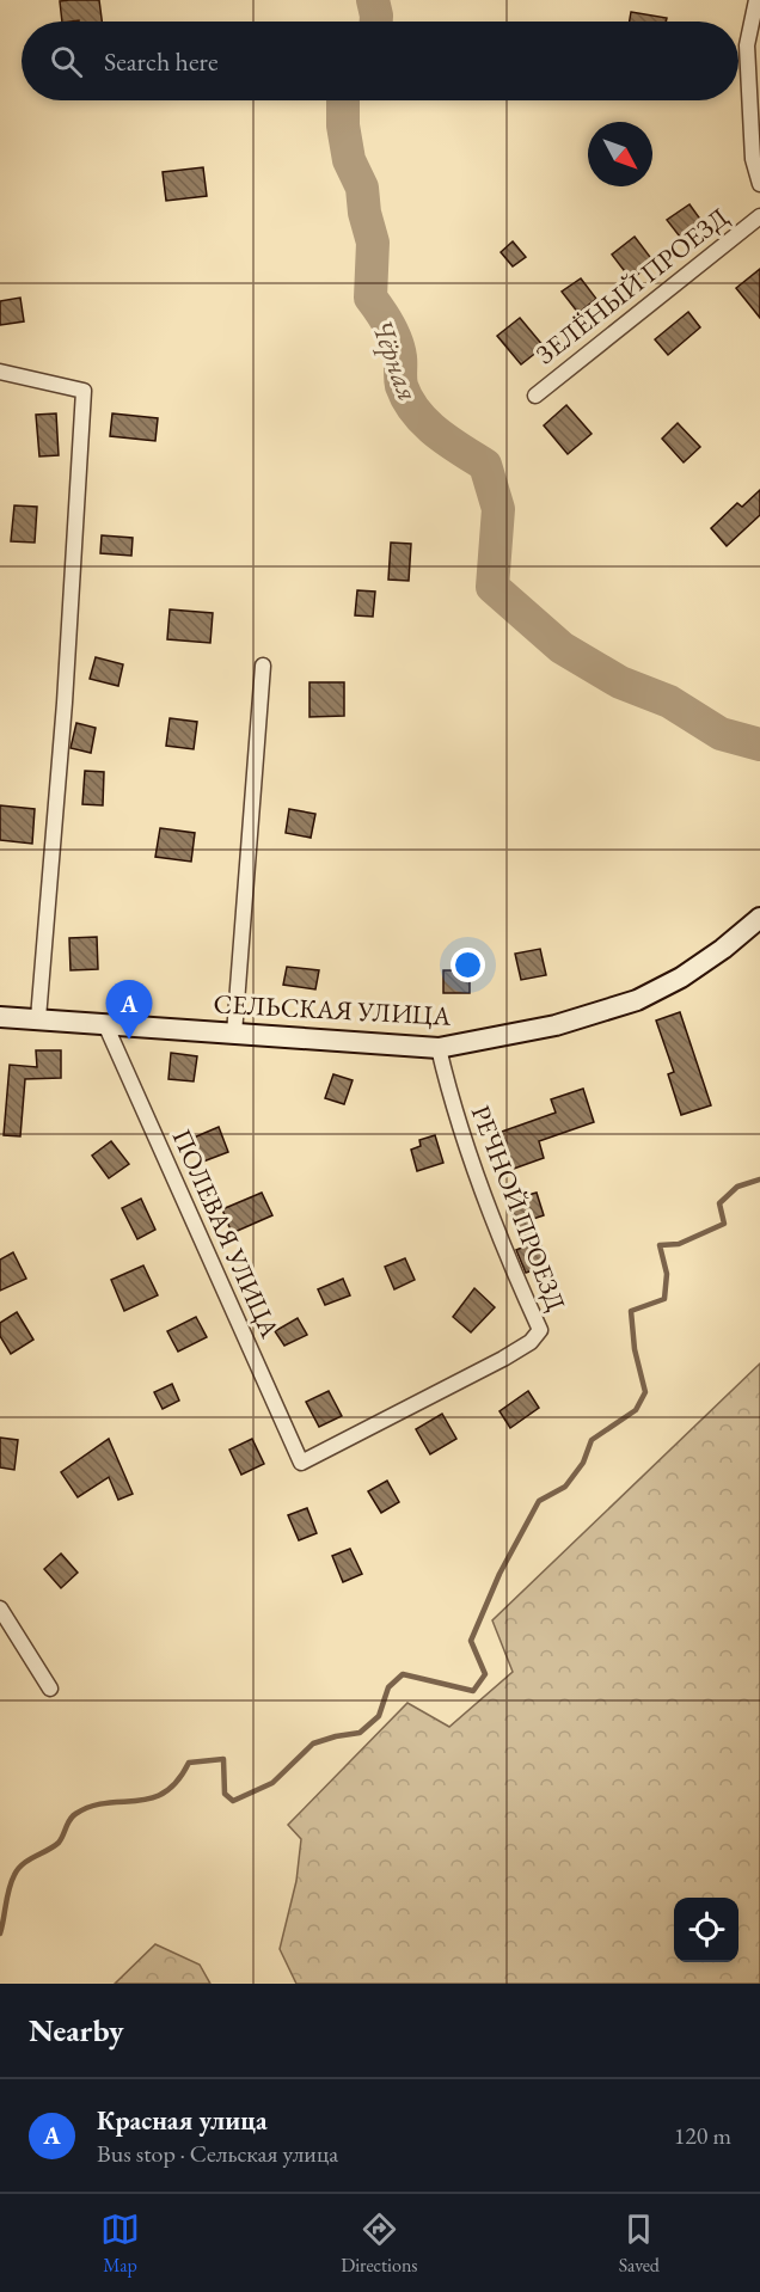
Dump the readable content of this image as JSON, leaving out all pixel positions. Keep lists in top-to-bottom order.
{
  "streets": {
    "main road": ["СЕЛЬСКАЯ УЛИЦА"],
    "street": ["ЗЕЛЁНЫЙ ПРОЕЗД", "РЕЧНОЙ ПРОЕЗД", "ПОЛЕВАЯ УЛИЦА"]
  },
  "crossings": [
    ["СЕЛЬСКАЯ УЛИЦА", "РЕЧНОЙ ПРОЕЗД"],
    ["СЕЛЬСКАЯ УЛИЦА", "ПОЛЕВАЯ УЛИЦА"],
    ["РЕЧНОЙ ПРОЕЗД", "ПОЛЕВАЯ УЛИЦА"]
  ],
  "water": ["Чёрная"],
  "north": "bottom right",
  "page": {
    "search": "Search here",
    "pins": "A",
    "heading": "Nearby",
    "list": [
      {
        "mark": "A",
        "name": "Красная улица",
        "note": "Bus stop · Сельская улица",
        "value": "120 m"
      }
    ],
    "nav": ["Map", "Directions", "Saved"]
  }
}
